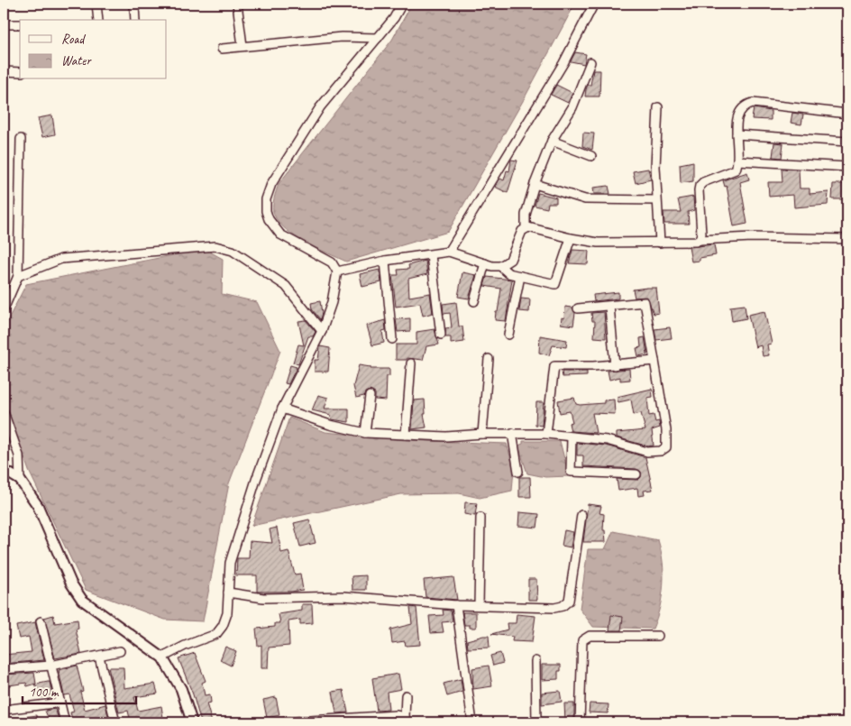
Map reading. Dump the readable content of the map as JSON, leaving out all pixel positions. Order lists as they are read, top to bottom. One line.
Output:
{"legend":["Road","Water"],"scale_bar":"100 m"}
